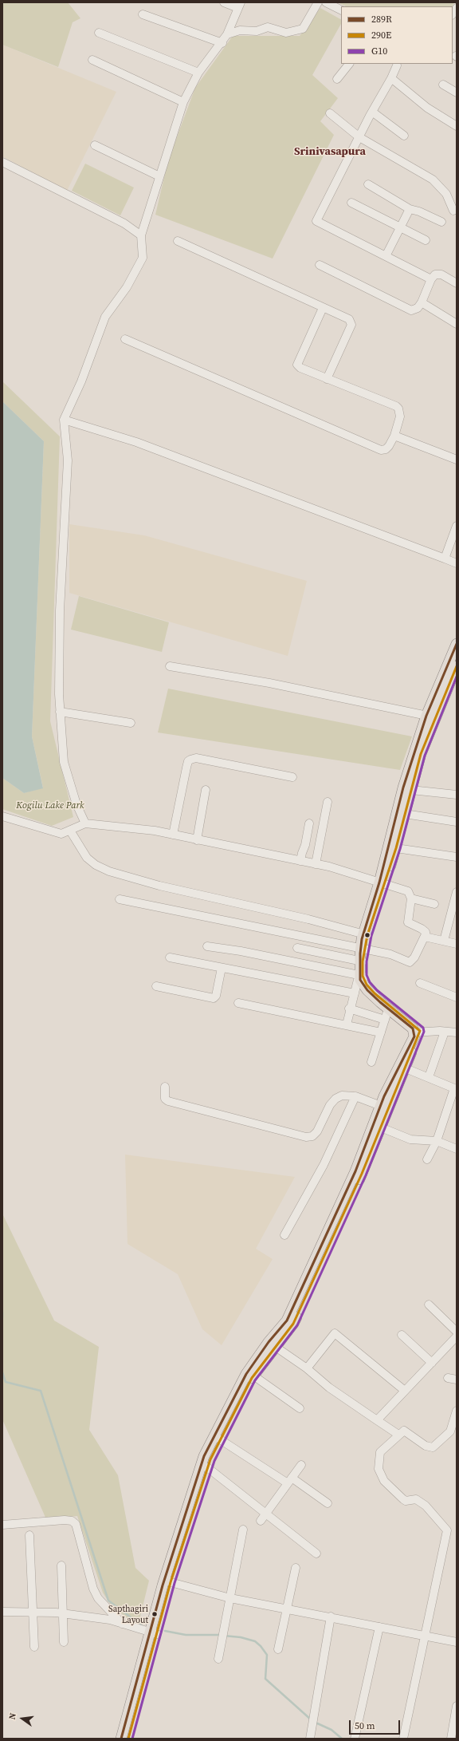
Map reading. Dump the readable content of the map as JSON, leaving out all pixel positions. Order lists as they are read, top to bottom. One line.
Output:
{"districts":["Srinivasapura"],"parks":["Kogilu Lake Park"],"places":["Sapthagiri Layout"],"lines":["transit line 289R","transit line 290E","transit line G10"],"legend":["289R","290E","G10"],"scale_bar":"50 m","north":"left"}
